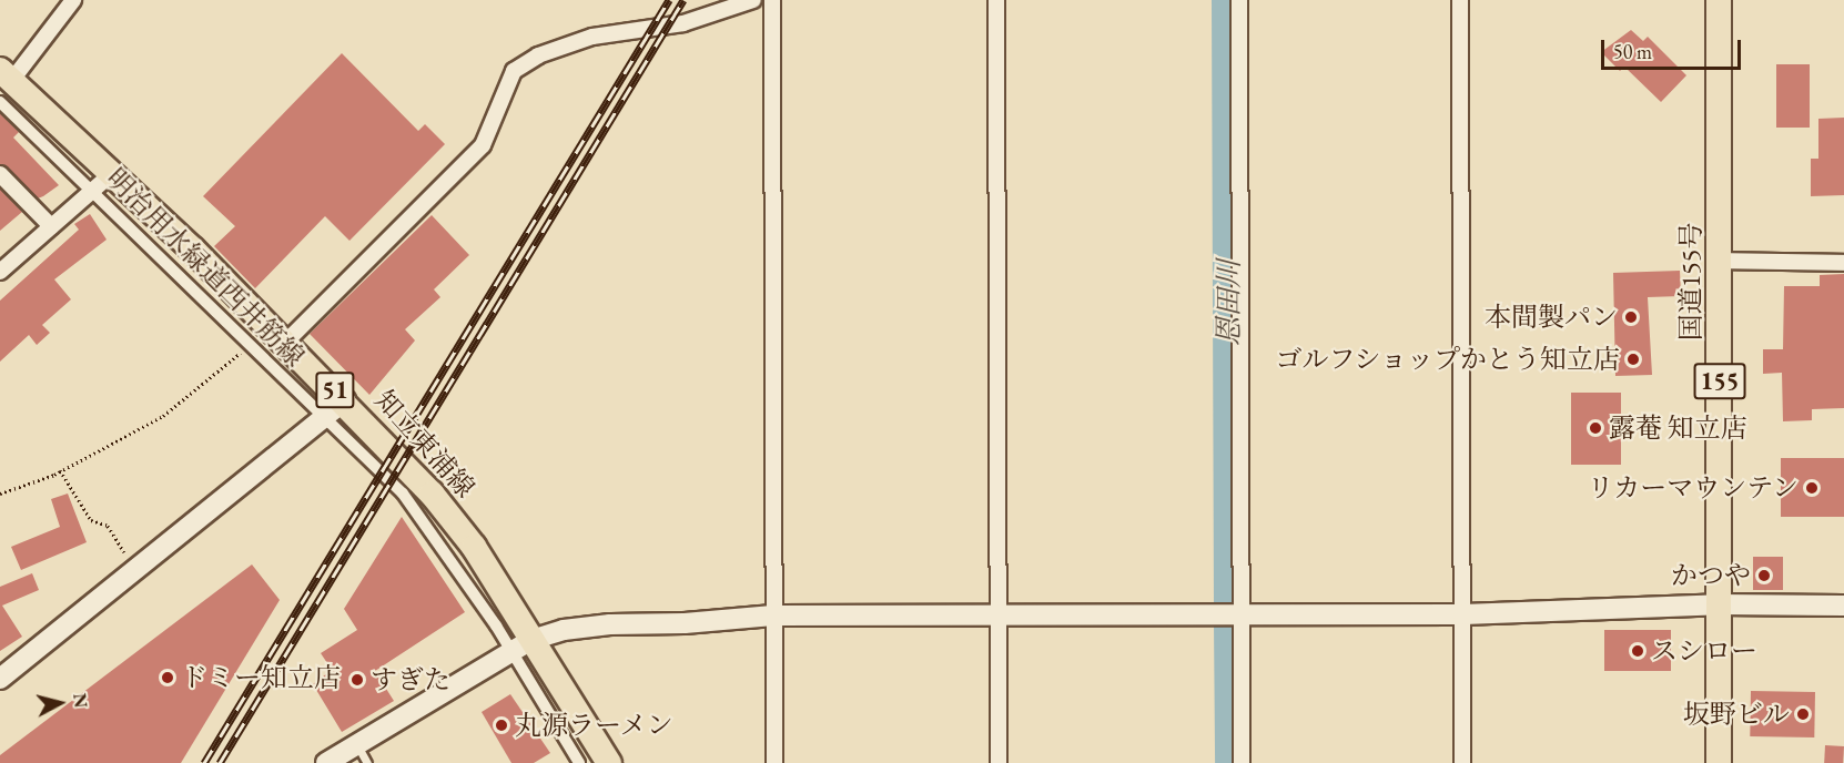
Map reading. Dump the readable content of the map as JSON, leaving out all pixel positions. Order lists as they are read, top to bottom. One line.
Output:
{"streets":{"main road":["国道155号","155","51","知立東浦線"],"street":["明治用水緑道西井筋線"]},"crossings":[["明治用水緑道西井筋線","知立東浦線"]],"water":["恩田川"],"places":["本間製パン","ゴルフショップかとう知立店","露菴 知立店","リカーマウンテン","かつや","スシロー","ドミー知立店","すぎた","坂野ビル","丸源ラーメン"],"scale_bar":"50 m","north":"right"}
